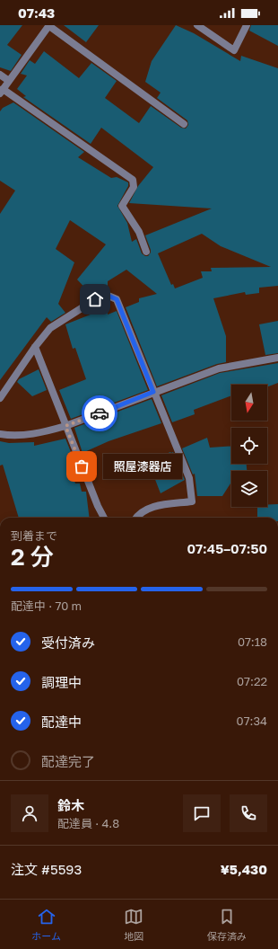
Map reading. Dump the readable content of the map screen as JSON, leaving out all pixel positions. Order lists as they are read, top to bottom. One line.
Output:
{"places":["照屋漆器店"],"north":"bottom","page":{"status":"07:43","bubble":"照屋漆器店","heading":["2 分","到着まで","07:45–07:50"],"panel":["鈴木","配達員 · 4.8","注文 #5593","¥5,430"],"bar":"配達中 · 70 m","list":[["受付済み","07:18"],["調理中","07:22"],["配達中","07:34"],"配達完了"],"tabs":["ホーム","地図","保存済み"]}}
